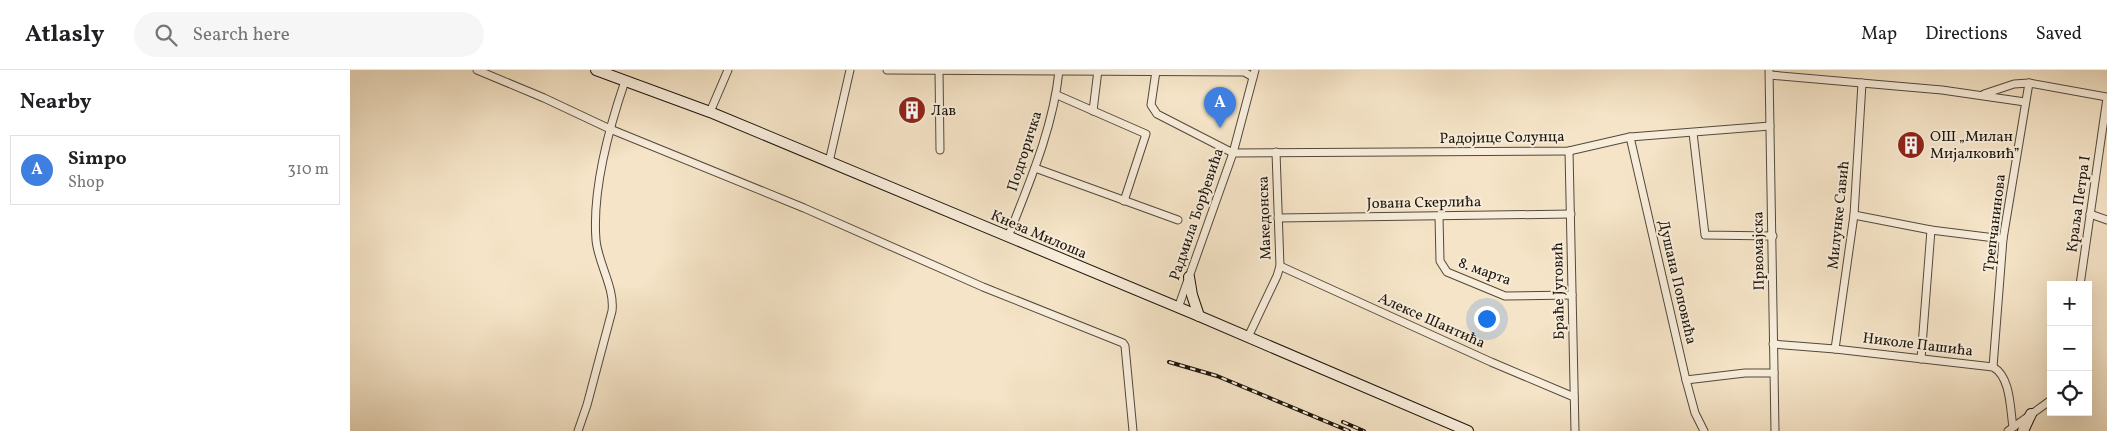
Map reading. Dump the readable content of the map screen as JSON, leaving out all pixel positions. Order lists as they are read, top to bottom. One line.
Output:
{"streets":{"main road":["Кнеза Милоша"],"street":["Радојице Солунца","Подгоричка","Јована Скерлића","Краља Петра I","Радмила Ђорђевића","Милунке Савић","Македонска","Трепчанинова","Првомајска","8. марта","Душана Поповића","Браће Југовић","Алексе Шантића","Николе Пашића"]},"crossings":[["Радојице Солунца","Радмила Ђорђевића"],["Радојице Солунца","Македонска"],["Радојице Солунца","Првомајска"],["Радојице Солунца","Душана Поповића"],["Радојице Солунца","Браће Југовић"],["Подгоричка","Кнеза Милоша"],["Јована Скерлића","Македонска"],["Јована Скерлића","8. марта"],["Јована Скерлића","Браће Југовић"],["Радмила Ђорђевића","Кнеза Милоша"],["Милунке Савић","Николе Пашића"],["Македонска","Кнеза Милоша"],["Македонска","Алексе Шантића"],["Трепчанинова","Николе Пашића"],["Првомајска","Николе Пашића"],["8. марта","Браће Југовић"],["Браће Југовић","Алексе Шантића"]],"places":{"building":["Лав","ОШ „Милан Мијалковић”"]},"page":{"header":"Atlasly","search":"Search here","nav":["Map","Directions","Saved"],"heading":"Nearby","pins":"A","list":[{"mark":"A","name":"Simpo","note":"Shop","value":"310 m"}],"map_buttons":["+","−"]}}
